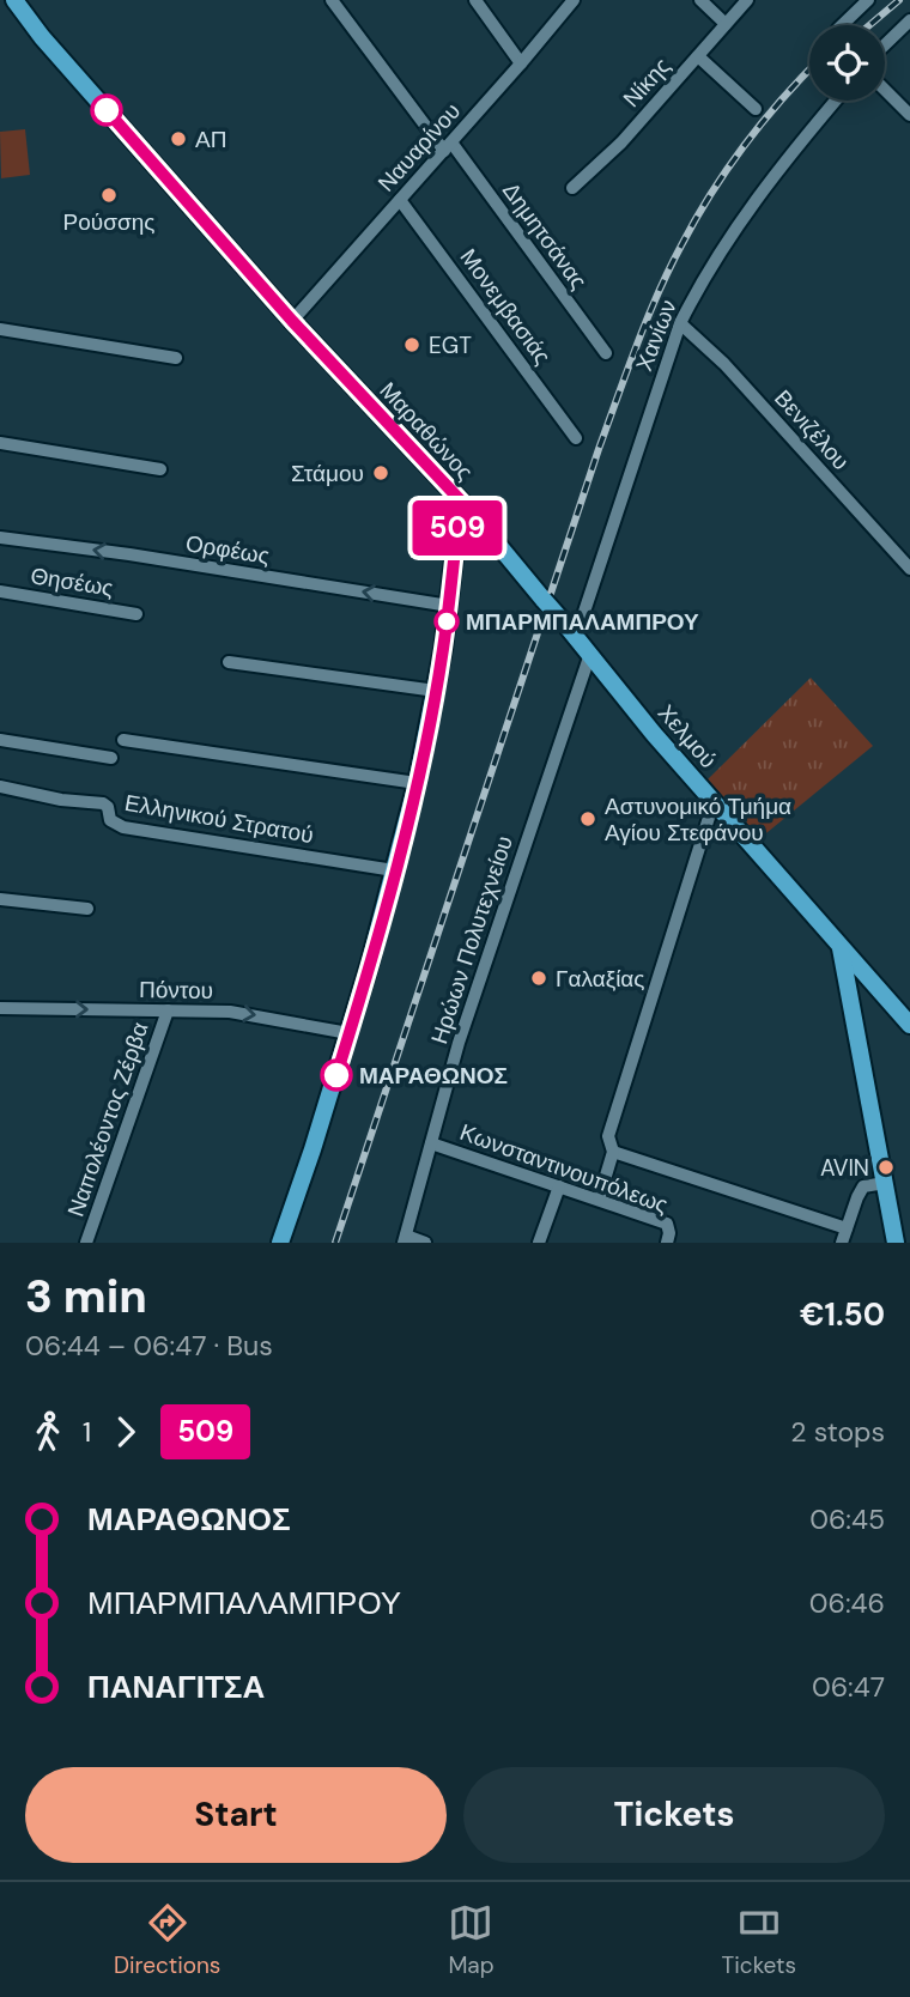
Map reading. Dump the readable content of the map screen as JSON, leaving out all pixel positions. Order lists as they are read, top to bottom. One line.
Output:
{"streets":{"main road":["Μαραθώνος","Χελμού"],"street":["Νίκης","Ναυαρίνου","Δημητσάνας","Μονεμβασιάς","Χανίων","Βενιζέλου","Ορφέως","Θησέως","Ελληνικού Στρατού","Ηρώων Πολυτεχνείου","Πόντου","Ναπολέοντος Ζέρβα","Κωνσταντινουπόλεως"]},"crossings":[["Ναυαρίνου","Δημητσάνας"],["Ναυαρίνου","Μονεμβασιάς"],["Ναυαρίνου","Μαραθώνος"],["Χανίων","Βενιζέλου"],["Χανίων","Χελμού"],["Μαραθώνος","Ορφέως"],["Μαραθώνος","Χελμού"],["Μαραθώνος","Ελληνικού Στρατού"],["Μαραθώνος","Πόντου"],["Χελμού","Ηρώων Πολυτεχνείου"],["Ηρώων Πολυτεχνείου","Κωνσταντινουπόλεως"],["Πόντου","Ναπολέοντος Ζέρβα"]],"one_way":["Πόντου"],"places":["ΑΠ","Ρούσσης","EGT","Στάμου","ΜΠΑΡΜΠΑΛΑΜΠΡΟΥ","Αστυνομικό Τμήμα Αγίου Στεφάνου","Γαλαξίας","ΜΑΡΑΘΩΝΟΣ","AVIN"],"lines":["bus line 509"],"page":{"on_map":"509","heading":["3 min","06:44 – 06:47 · Bus","€1.50"],"legs":["1","509","2 stops"],"list":[{"name":"ΜΑΡΑΘΩΝΟΣ","value":"06:45"},{"name":"ΜΠΑΡΜΠΑΛΑΜΠΡΟΥ","value":"06:46"},{"name":"ΠΑΝΑΓΙΤΣΑ","value":"06:47"}],"buttons":["Start","Tickets"],"tabs":["Directions","Map","Tickets"]}}
